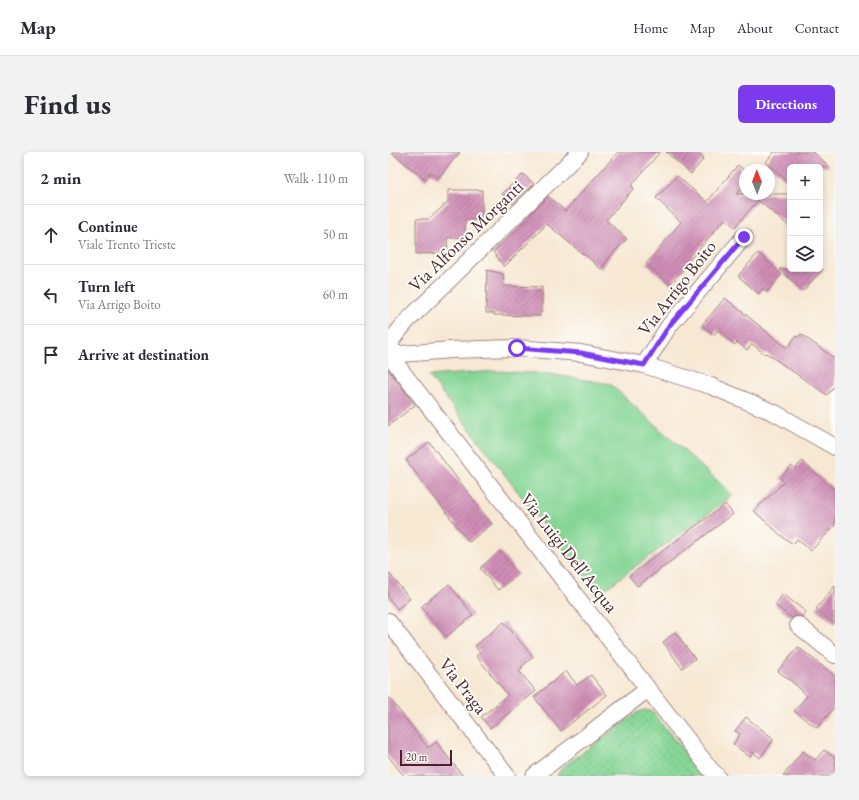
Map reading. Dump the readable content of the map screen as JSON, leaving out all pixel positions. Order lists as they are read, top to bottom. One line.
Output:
{"streets":{"street":["Via Alfonso Morganti","Via Arrigo Boito","Via Luigi Dell'Acqua","Via Praga"]},"crossings":[["Via Alfonso Morganti","Via Luigi Dell'Acqua"]],"scale_bar":"20 m","north":"top","page":{"header":"Map","nav":["Home","Map","About","Contact"],"buttons":"Directions","title":"Find us","heading":["2 min","Walk · 110 m"],"map_buttons":["+","−"],"list":[["Continue","Viale Trento Trieste","50 m"],["Turn left","Via Arrigo Boito","60 m"],"Arrive at destination"],"scale":"20 m"}}
